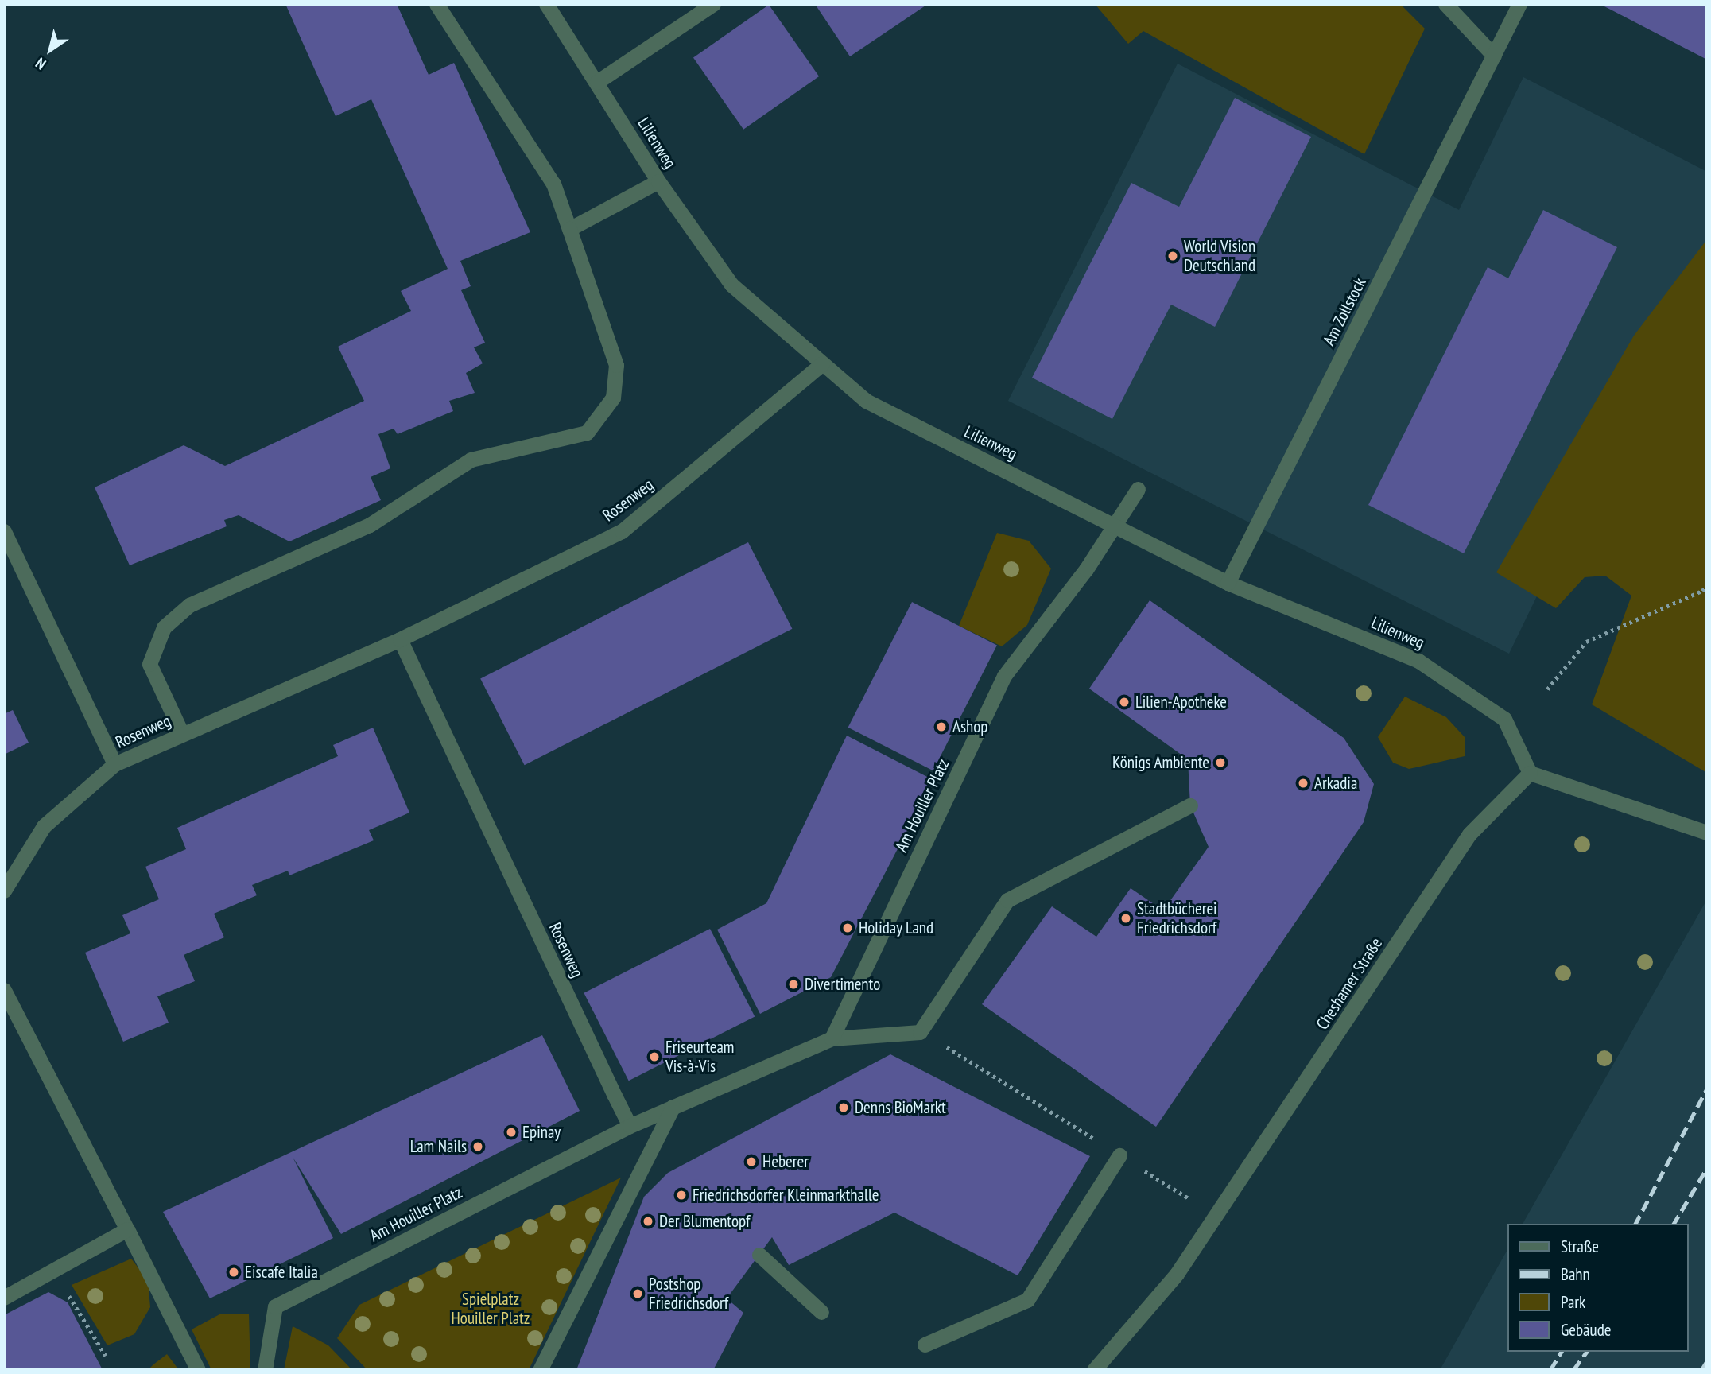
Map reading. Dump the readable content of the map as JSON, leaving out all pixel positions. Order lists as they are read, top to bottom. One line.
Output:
{"streets":{"street":["Lilienweg","Am Zollstock","Rosenweg","Am Houiller Platz","Cheshamer Straße"]},"crossings":[["Lilienweg","Am Zollstock"],["Lilienweg","Rosenweg"],["Lilienweg","Am Houiller Platz"],["Lilienweg","Cheshamer Straße"],["Rosenweg","Am Houiller Platz"]],"parks":["Spielplatz Houiller Platz"],"places":["World Vision Deutschland","Lilien-Apotheke","Ashop","Königs Ambiente","Arkadia","Stadtbücherei Friedrichsdorf","Holiday Land","Divertimento","Friseurteam Vis-à-Vis","Denns BioMarkt","Epinay","Lam Nails","Heberer","Friedrichsdorfer Kleinmarkthalle","Der Blumentopf","Eiscafe Italia","Postshop Friedrichsdorf"],"legend":["Straße","Bahn","Park","Gebäude"],"north":"bottom left"}
